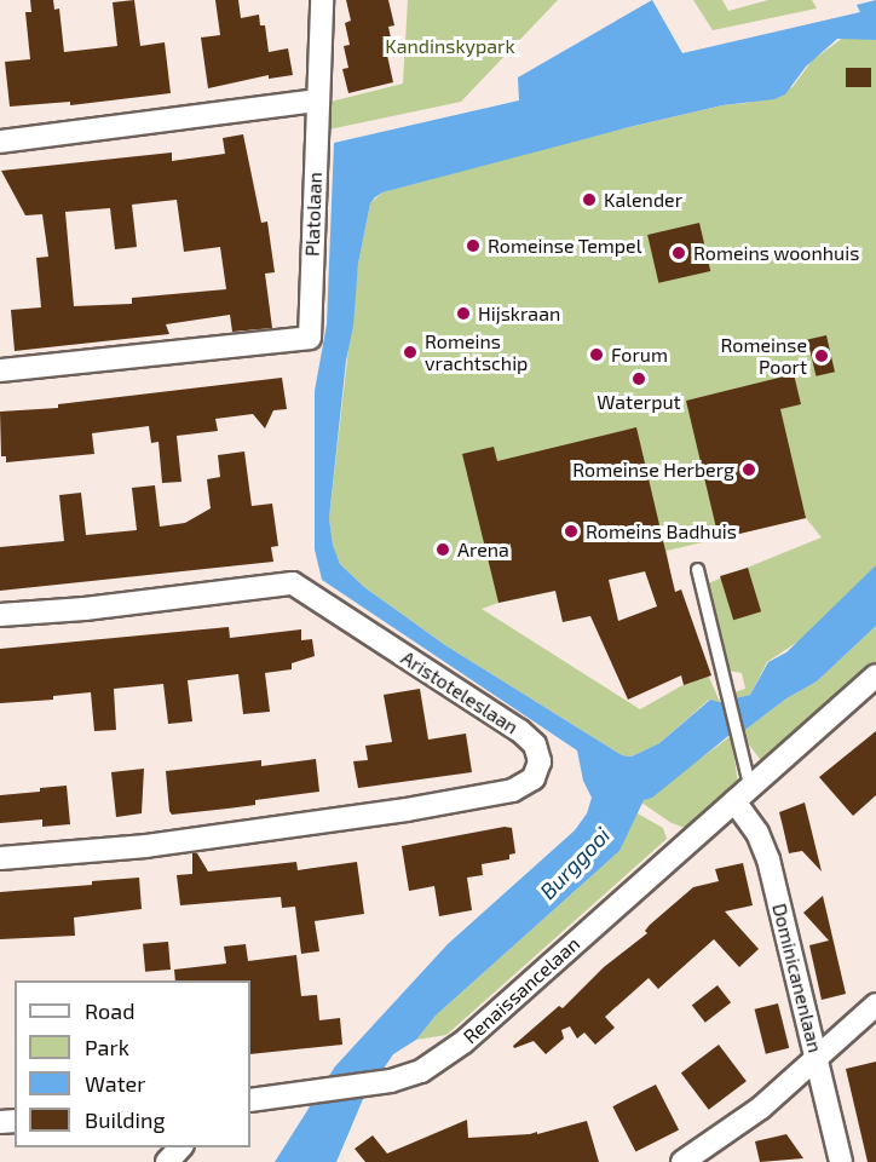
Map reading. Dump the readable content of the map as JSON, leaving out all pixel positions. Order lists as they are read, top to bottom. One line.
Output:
{"streets":{"street":["Platolaan","Aristoteleslaan","Dominicanenlaan","Renaissancelaan"]},"crossings":[["Dominicanenlaan","Renaissancelaan"]],"water":["Burggooi"],"parks":["Kandinskypark"],"places":["Kalender","Romeinse Tempel","Romeins woonhuis","Hijskraan","Romeins vrachtschip","Forum","Romeinse Poort","Waterput","Romeinse Herberg","Romeins Badhuis","Arena"],"legend":["Road","Park","Water","Building"]}
